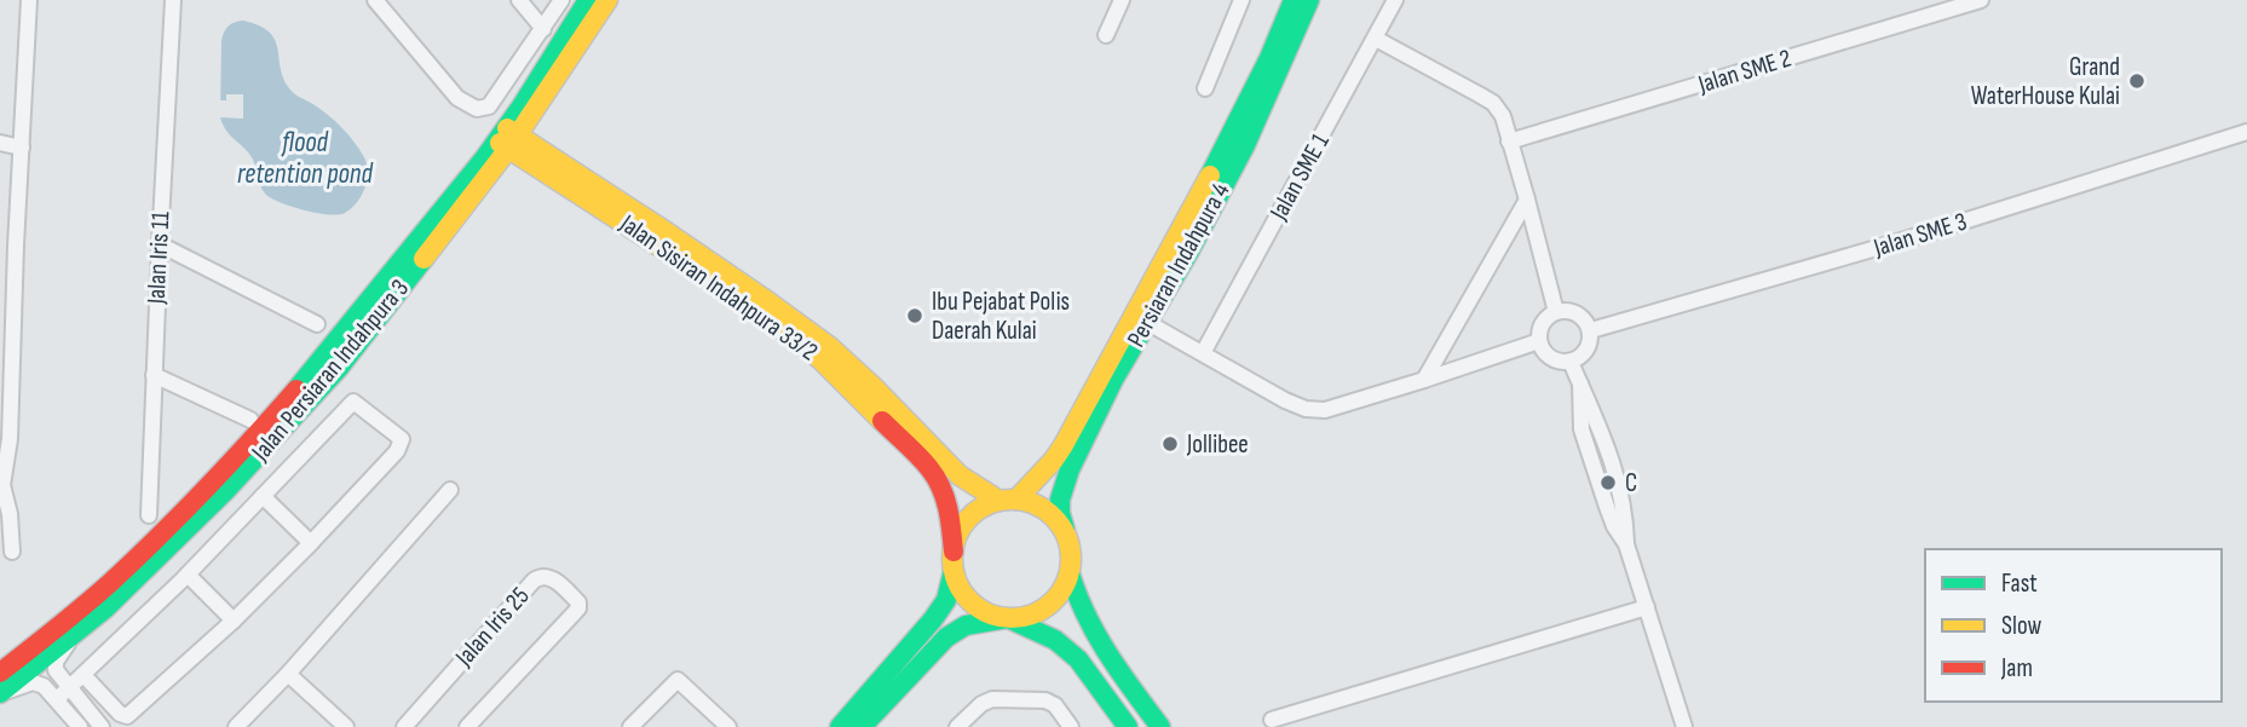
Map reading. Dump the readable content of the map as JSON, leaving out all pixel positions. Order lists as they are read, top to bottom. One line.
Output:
{"streets":{"main road":["Persiaran Indahpura 4","Jalan Sisiran Indahpura 33/2","Jalan Persiaran Indahpura 3"],"street":["Jalan SME 2","Jalan SME 1","Jalan SME 3","Jalan Iris 11","Jalan Iris 25"]},"crossings":[["Persiaran Indahpura 4","Jalan Sisiran Indahpura 33/2"],["Jalan Sisiran Indahpura 33/2","Jalan Persiaran Indahpura 3"]],"water":["flood retention pond"],"places":["Grand WaterHouse Kulai","Ibu Pejabat Polis Daerah Kulai","Jollibee","C"],"legend":["Fast","Slow","Jam"]}
